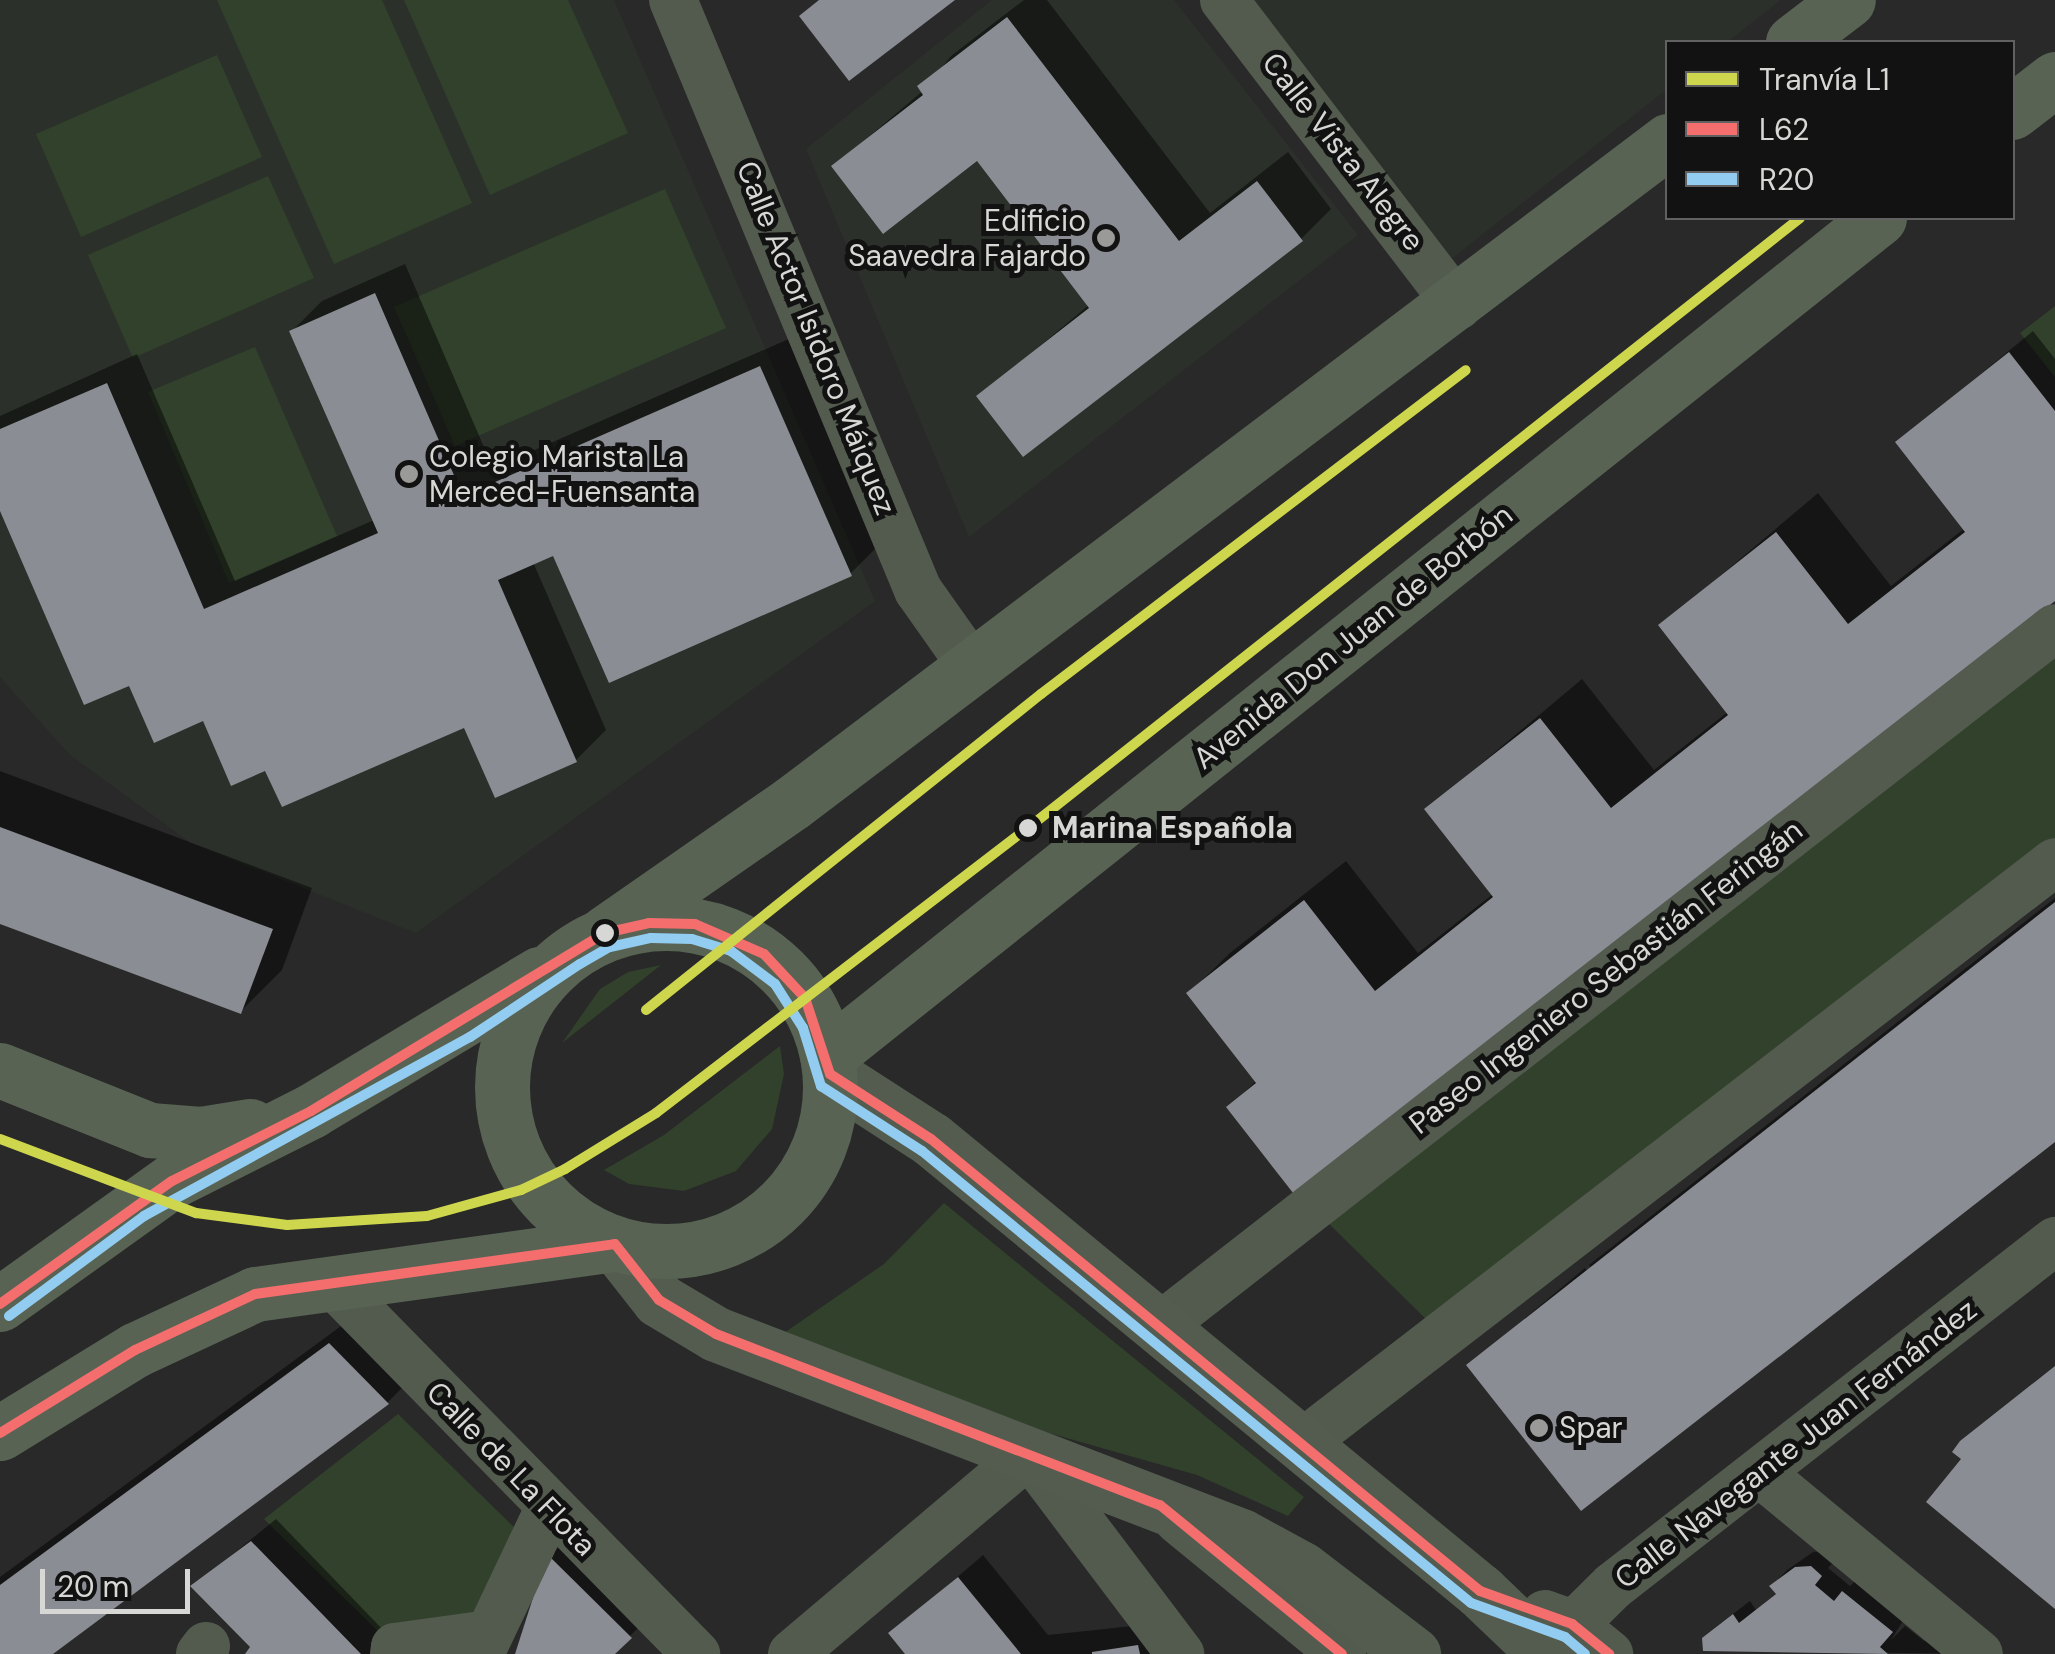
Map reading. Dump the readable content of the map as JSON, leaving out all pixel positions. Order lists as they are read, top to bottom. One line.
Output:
{"streets":{"main road":["Avenida Don Juan de Borbón"],"street":["Calle Vista Alegre","Calle Actor Isidoro Máiquez","Paseo Ingeniero Sebastián Feringán","Calle Navegante Juan Fernández","Calle de La Flota"]},"places":["Edificio Saavedra Fajardo","Colegio Marista La Merced-Fuensanta","Marina Española","Spar"],"lines":["tram line L1","transit line L62","transit line R20"],"legend":["Tranvía L1","L62","R20"],"scale_bar":"20 m"}
